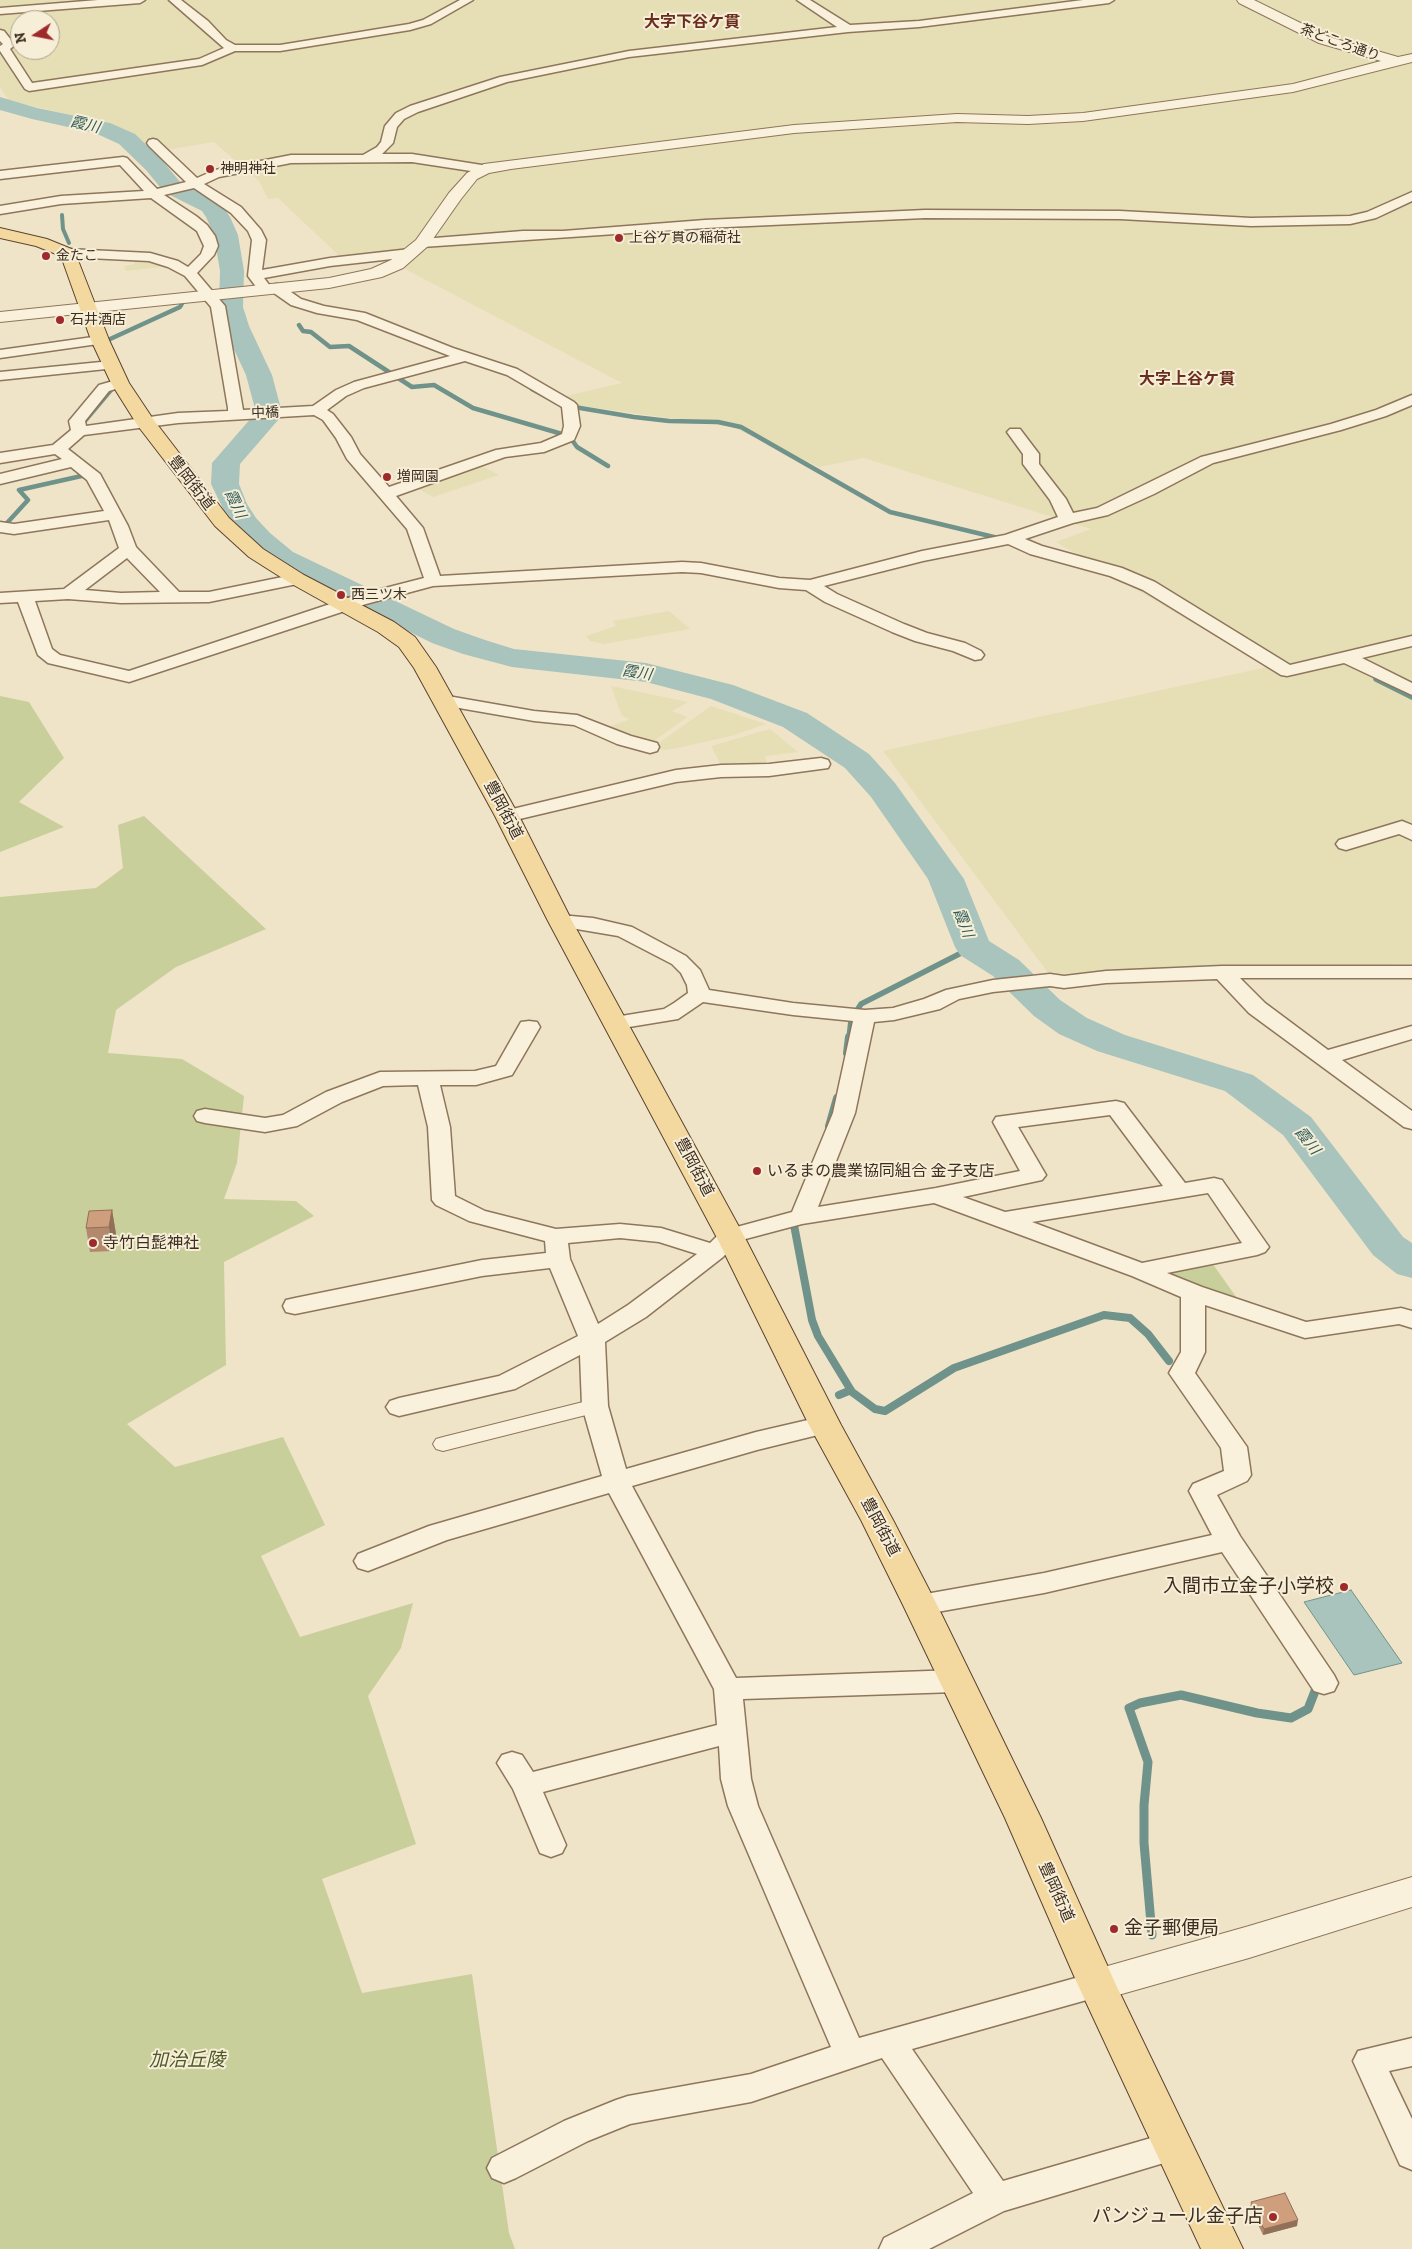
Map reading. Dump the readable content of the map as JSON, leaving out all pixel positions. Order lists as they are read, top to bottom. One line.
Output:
{"streets":{"main road":["豊岡街道"],"street":["茶どころ通り","中橋"]},"crossings":[["中橋","豊岡街道"]],"districts":["大字下谷ケ貫","大字上谷ケ貫"],"water":["霞川"],"parks":["加治丘陵"],"places":["神明神社","上谷ケ貫の稲荷社","金たこ","石井酒店","増岡園","西三ツ木","いるまの農業協同組合 金子支店","寺竹白髭神社","入間市立金子小学校","金子郵便局","パンジュール金子店"],"north":"left"}
